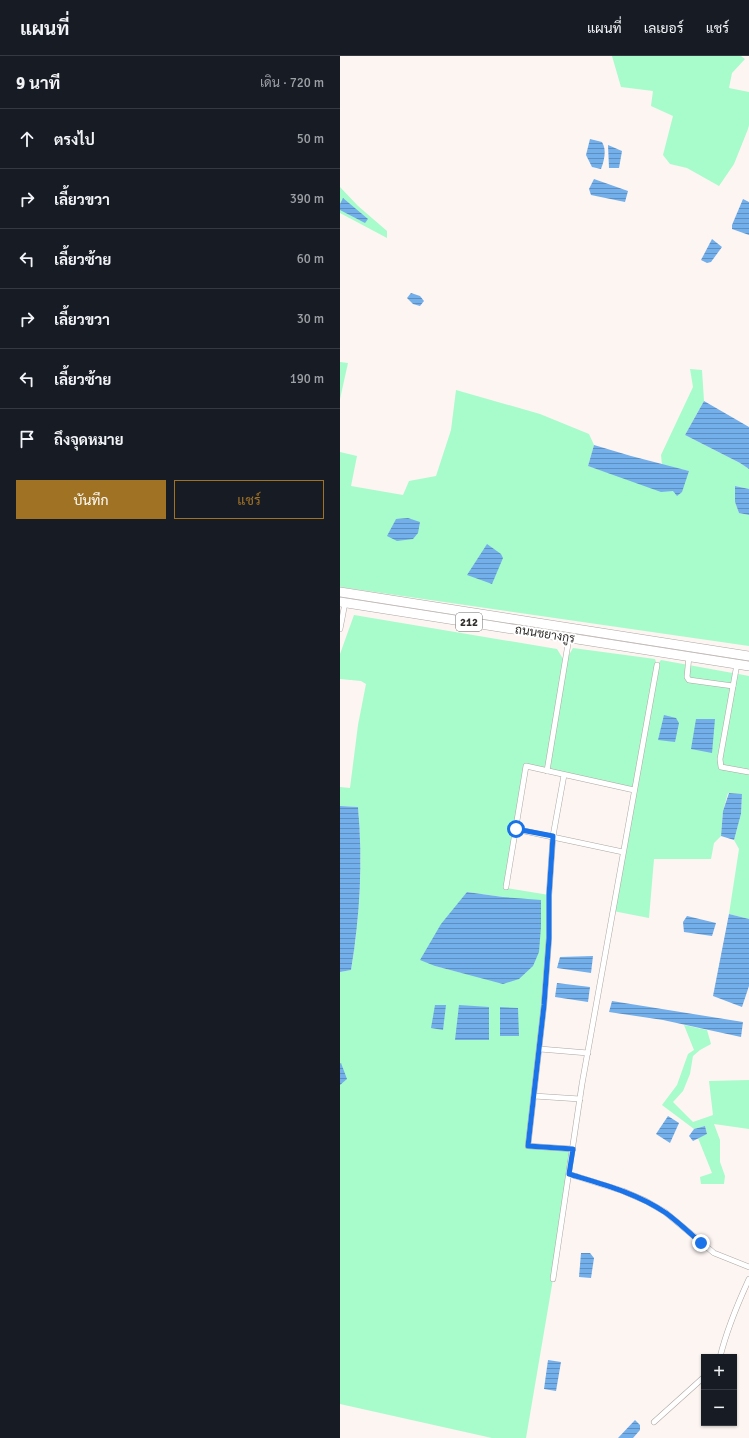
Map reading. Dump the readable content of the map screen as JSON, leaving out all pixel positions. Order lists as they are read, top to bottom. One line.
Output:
{"streets":{"highway":["212","ถนนชยางกูร"]},"page":{"header":"แผนที่","nav":["แผนที่","เลเยอร์","แชร์"],"heading":["9 นาที","เดิน · 720 m"],"list":[["ตรงไป","50 m"],["เลี้ยวขวา","390 m"],["เลี้ยวซ้าย","60 m"],["เลี้ยวขวา","30 m"],["เลี้ยวซ้าย","190 m"],"ถึงจุดหมาย"],"buttons":["บันทึก","แชร์"],"map_buttons":["+","−"]}}
